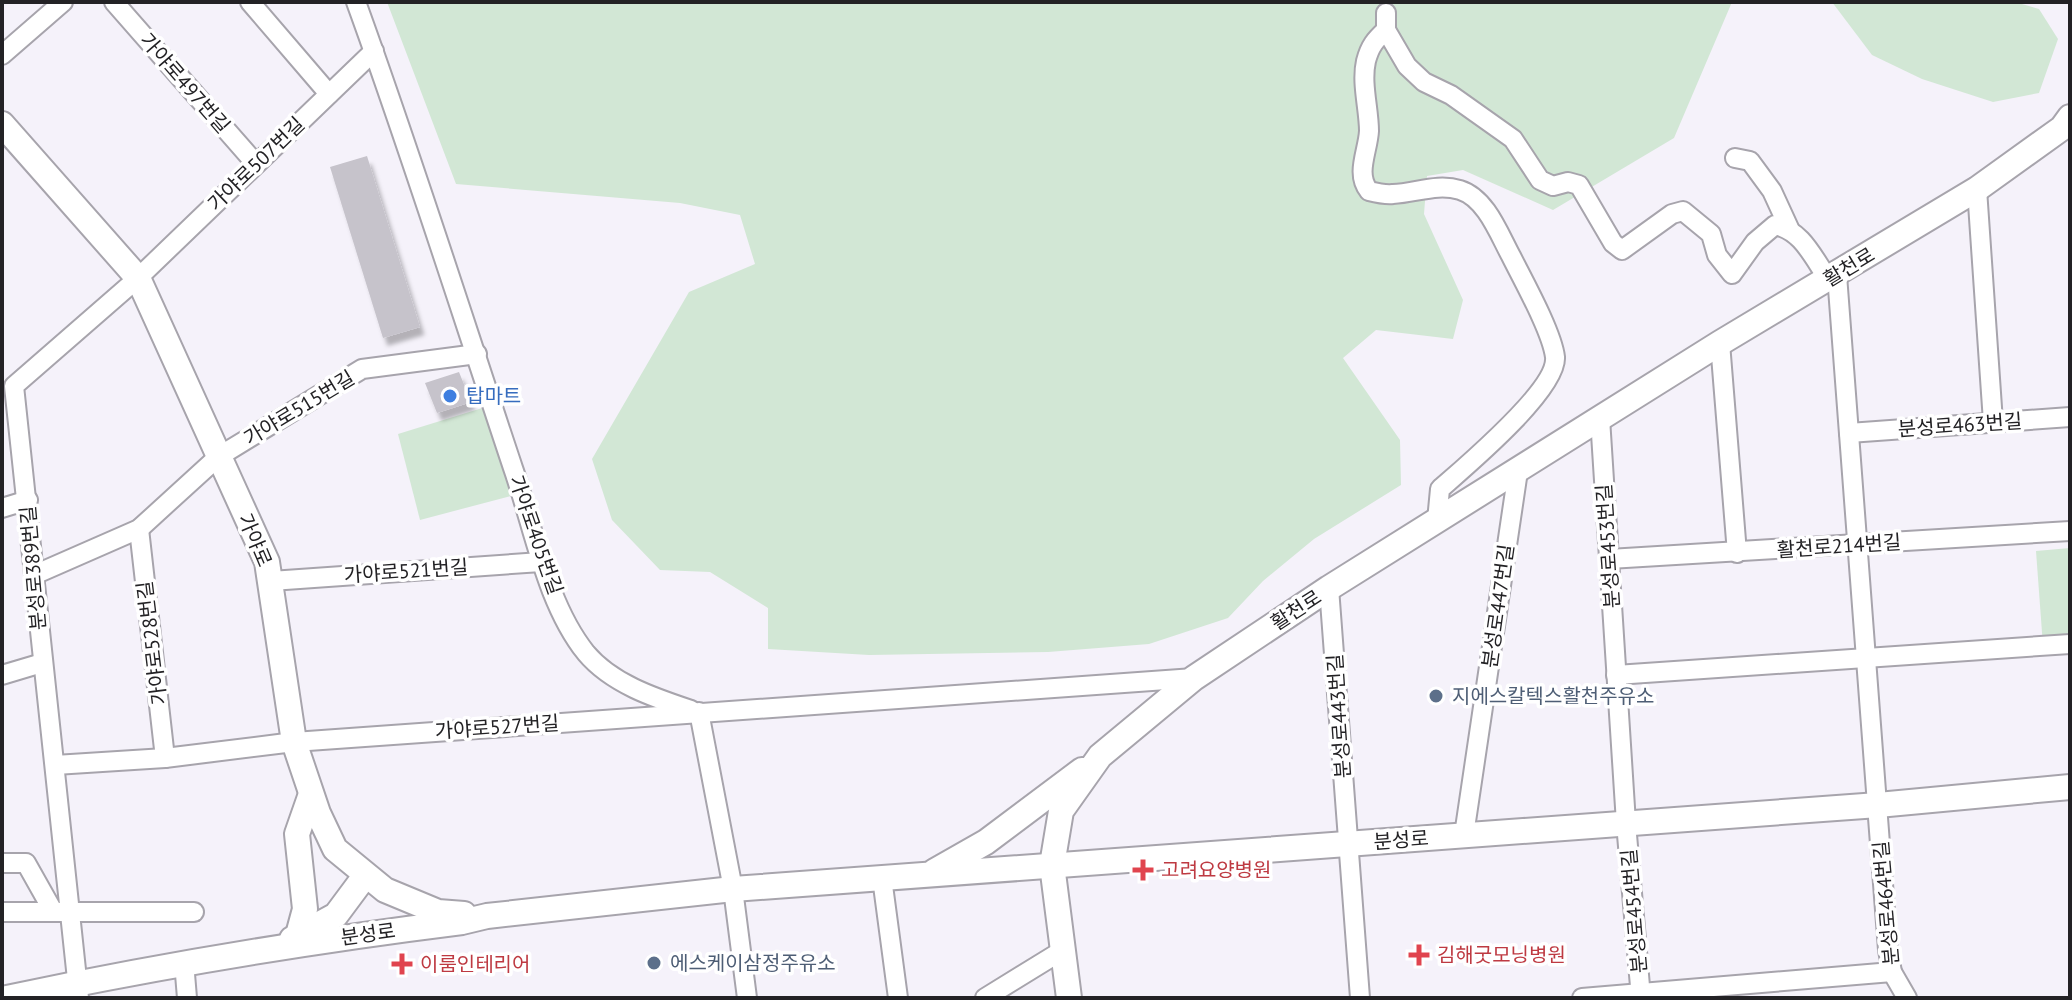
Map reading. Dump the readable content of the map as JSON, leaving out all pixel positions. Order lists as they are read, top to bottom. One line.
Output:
{"streets":{"main road":["활천로","가야로","분성로"],"street":["가야로497번길","가야로507번길","가야로515번길","분성로463번길","가야로405번길","분성로453번길","활천로214번길","분성로389번길","가야로521번길","분성로447번길","가야로528번길","분성로443번길","가야로527번길","분성로464번길","분성로454번길"]},"crossings":[["가야로497번길","가야로507번길"],["가야로507번길","가야로405번길"],["가야로507번길","가야로"],["가야로507번길","분성로389번길"],["활천로","가야로405번길"],["활천로","분성로453번길"],["활천로","분성로447번길"],["활천로","분성로443번길"],["활천로","분성로"],["가야로515번길","가야로405번길"],["가야로515번길","가야로"],["가야로515번길","분성로389번길"],["가야로515번길","가야로528번길"],["가야로405번길","가야로521번길"],["가야로405번길","가야로527번길"],["가야로","분성로389번길"],["가야로","가야로521번길"],["가야로","가야로527번길"],["가야로","분성로"],["분성로453번길","활천로214번길"],["분성로453번길","분성로"],["분성로453번길","분성로454번길"],["분성로389번길","분성로"],["분성로447번길","분성로"],["분성로443번길","분성로"],["분성로","분성로464번길"],["분성로","분성로454번길"]],"places":{"other":["탑마트","지에스칼텍스활천주유소","에스케이삼정주유소"],"health":["고려요양병원","김해굿모닝병원","이룸인테리어"]}}
